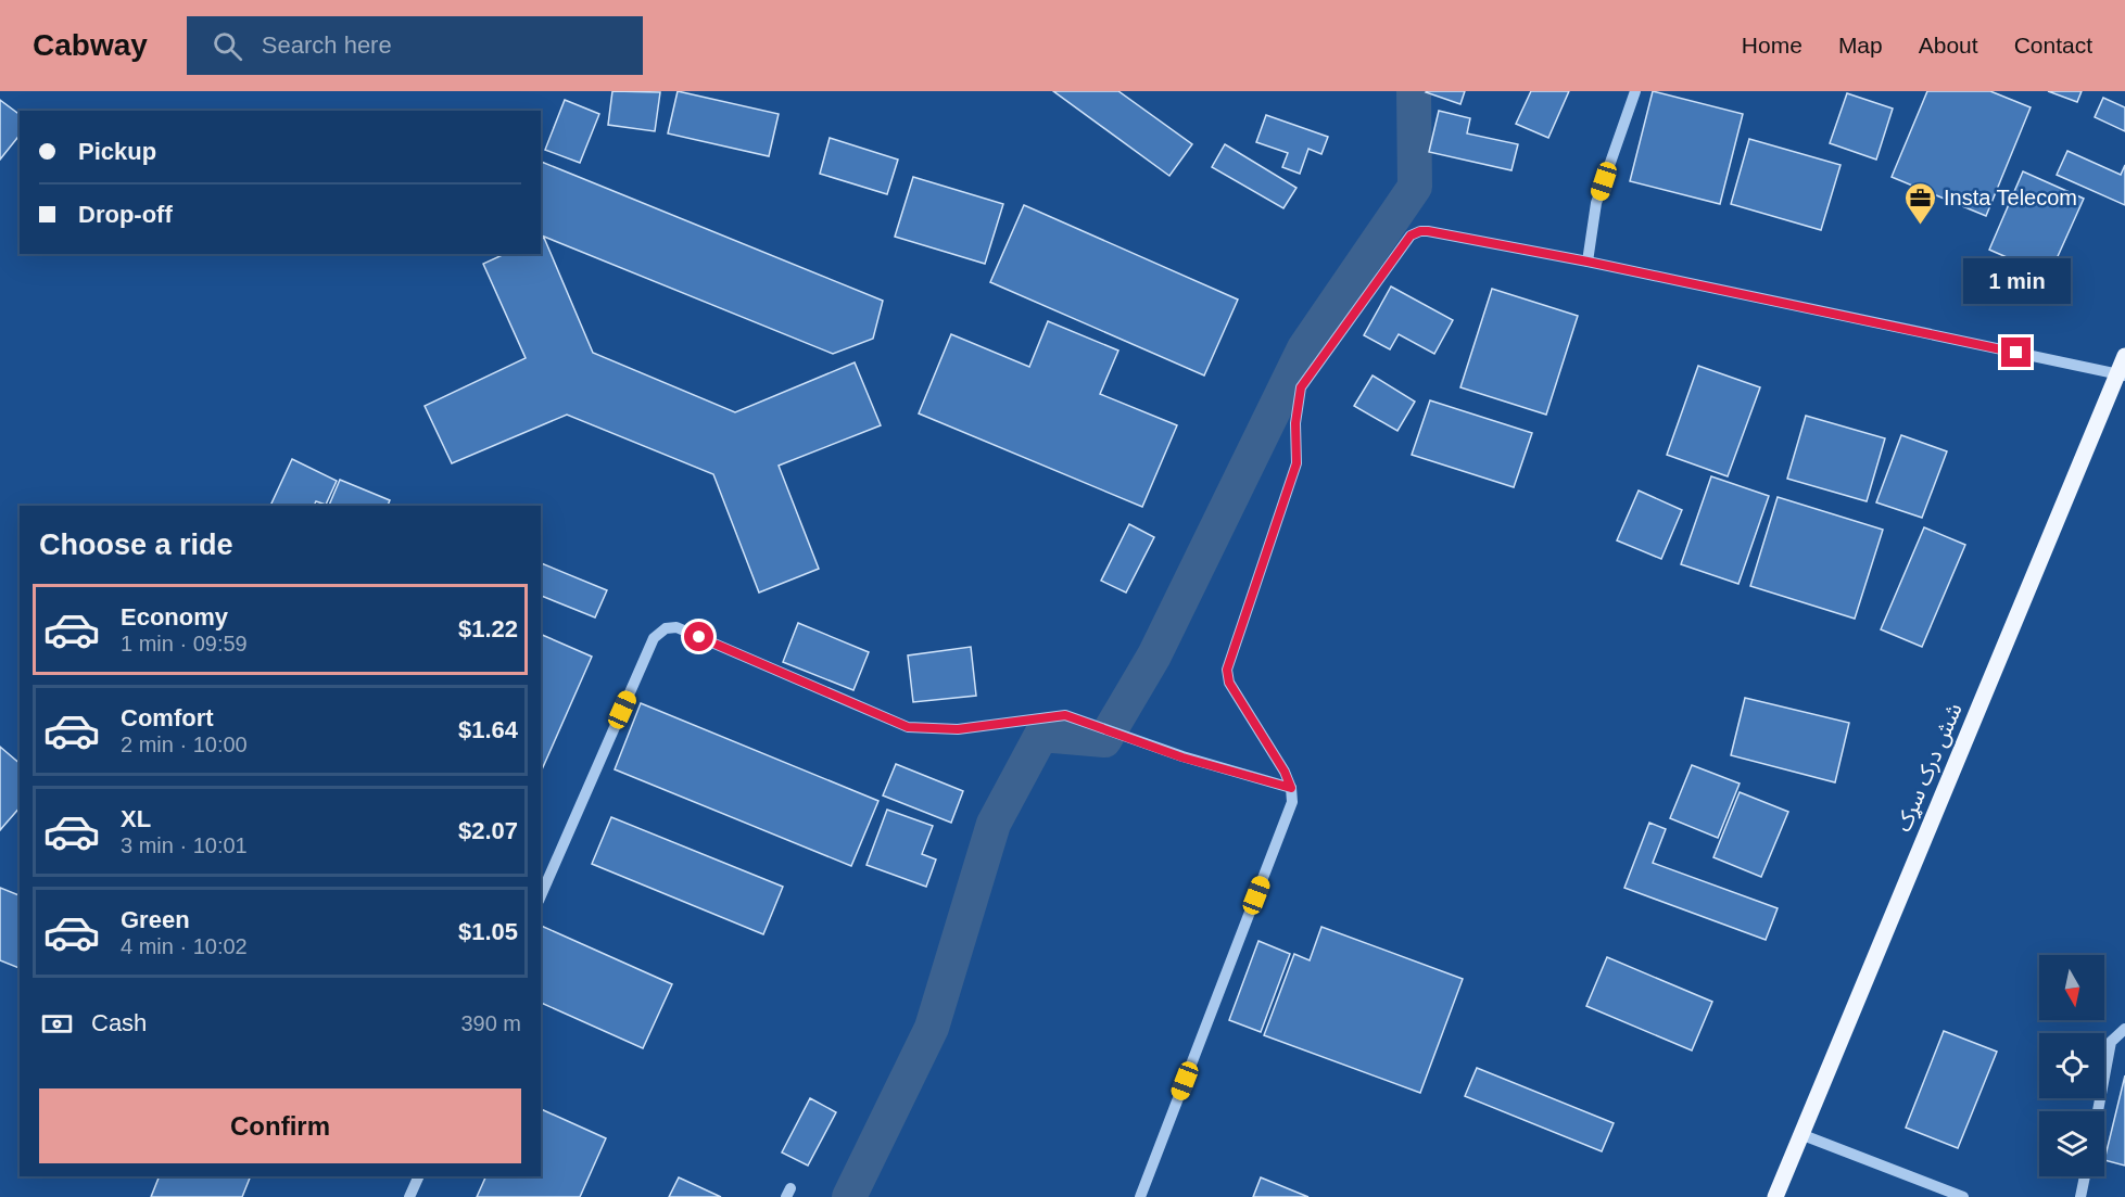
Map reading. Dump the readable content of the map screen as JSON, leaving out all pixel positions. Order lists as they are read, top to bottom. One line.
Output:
{"streets":{"main road":["شش درک سړک"]},"places":{"office":["Insta Telecom"]},"north":"bottom","page":{"header":"Cabway","search":"Search here","nav":["Home","Map","About","Contact"],"banner":["Pickup","Drop-off"],"bubble":"1 min","heading":"Choose a ride","list":[{"name":"Economy","note":"1 min · 09:59","value":"$1.22"},{"name":"Comfort","note":"2 min · 10:00","value":"$1.64"},{"name":"XL","note":"3 min · 10:01","value":"$2.07"},{"name":"Green","note":"4 min · 10:02","value":"$1.05"}],"pay":["Cash","390 m"],"buttons":"Confirm"}}
